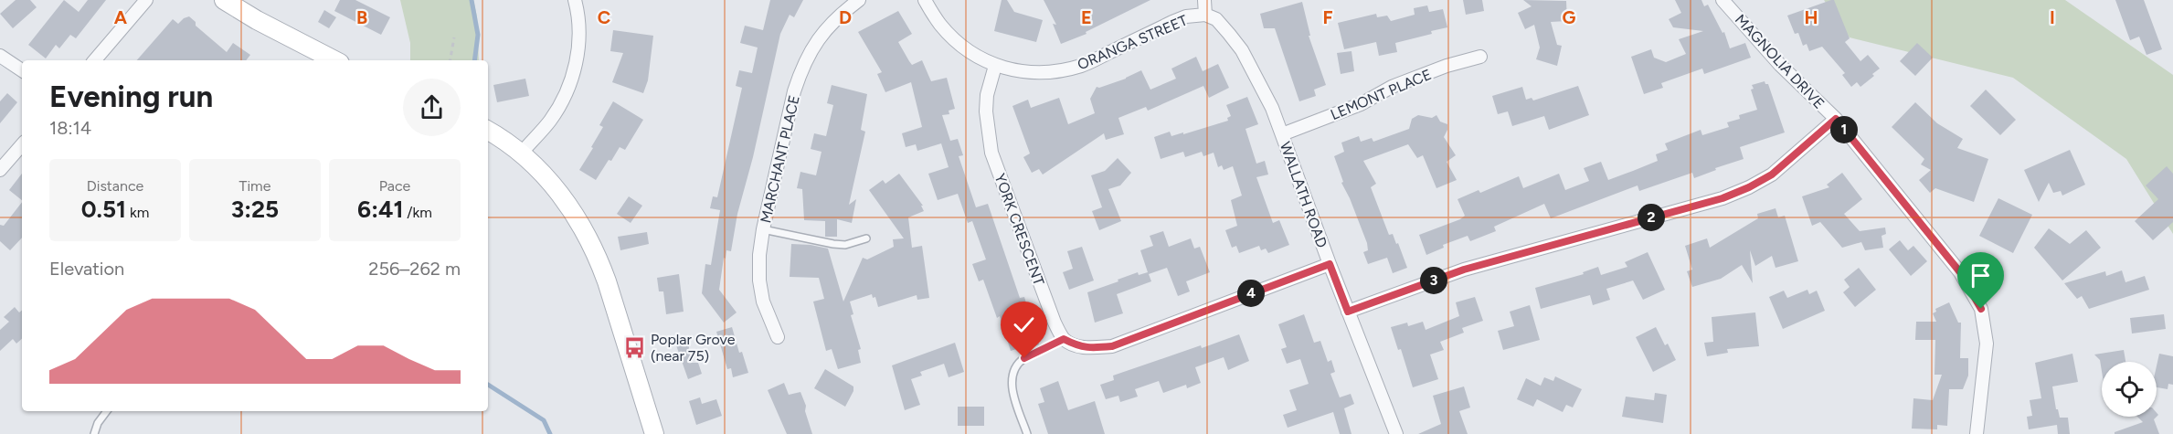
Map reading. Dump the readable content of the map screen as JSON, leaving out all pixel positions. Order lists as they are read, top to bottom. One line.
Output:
{"streets":{"street":["ORANGA STREET","MAGNOLIA DRIVE","LEMONT PLACE","MARCHANT PLACE","WALLATH ROAD","YORK CRESCENT"]},"crossings":[["ORANGA STREET","WALLATH ROAD"],["ORANGA STREET","YORK CRESCENT"],["LEMONT PLACE","WALLATH ROAD"]],"places":{"bus stop":["Poplar Grove (near 75)"]},"page":{"heading":["Evening run","18:14"],"pins":["1","2","3","4"],"stats":[["Distance","0.51 km"],["Time","3:25"],["Pace","6:41 /km"]],"chart":["Elevation","256–262 m"]},"grid":{"columns":["A","B","C","D","E","F","G","H","I"]}}
